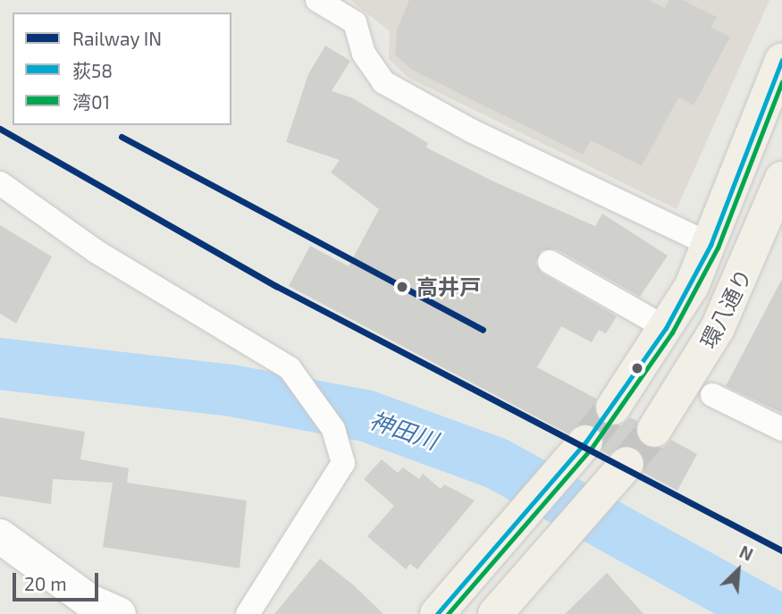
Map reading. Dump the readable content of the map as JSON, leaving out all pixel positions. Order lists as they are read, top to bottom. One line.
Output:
{"streets":{"main road":["環八通り"]},"water":["神田川"],"places":["高井戸"],"lines":["transit line 荻58","transit line 湾01","rail line IN"],"legend":["Railway IN","荻58","湾01"],"scale_bar":"20 m","north":"top right"}
